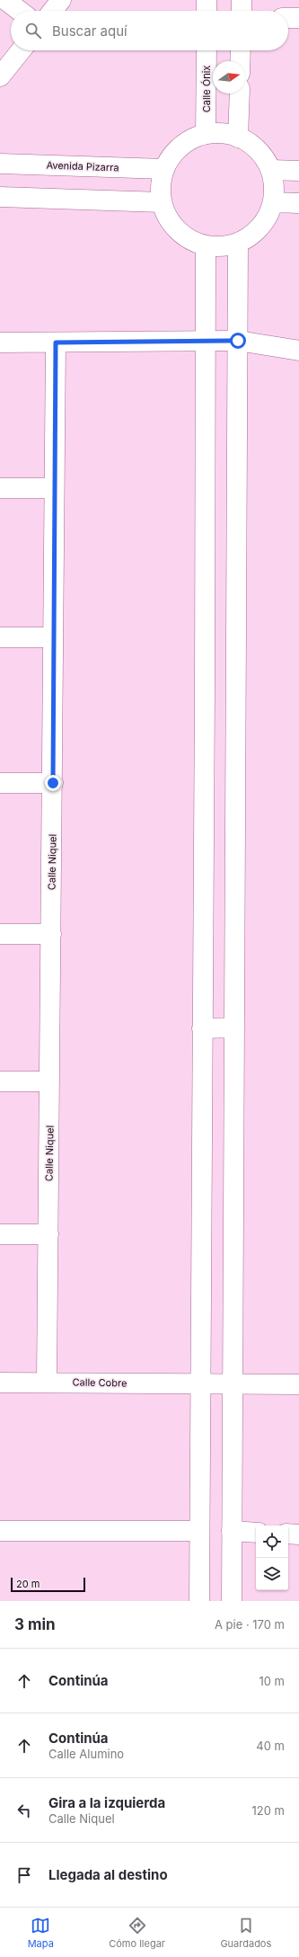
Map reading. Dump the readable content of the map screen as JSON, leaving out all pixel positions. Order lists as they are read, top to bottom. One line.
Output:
{"streets":{"street":["Calle Ónix","Avenida Pizarra","Calle Niquel","Calle Cobre"]},"crossings":[["Calle Ónix","Avenida Pizarra"],["Calle Niquel","Calle Cobre"]],"scale_bar":"20 m","north":"right","page":{"search":"Buscar aquí","scale":"20 m","heading":["3 min","A pie · 170 m"],"list":[["Continúa","10 m"],["Continúa","Calle Alumino","40 m"],["Gira a la izquierda","Calle Niquel","120 m"],"Llegada al destino"],"nav":["Mapa","Cómo llegar","Guardados"]}}
